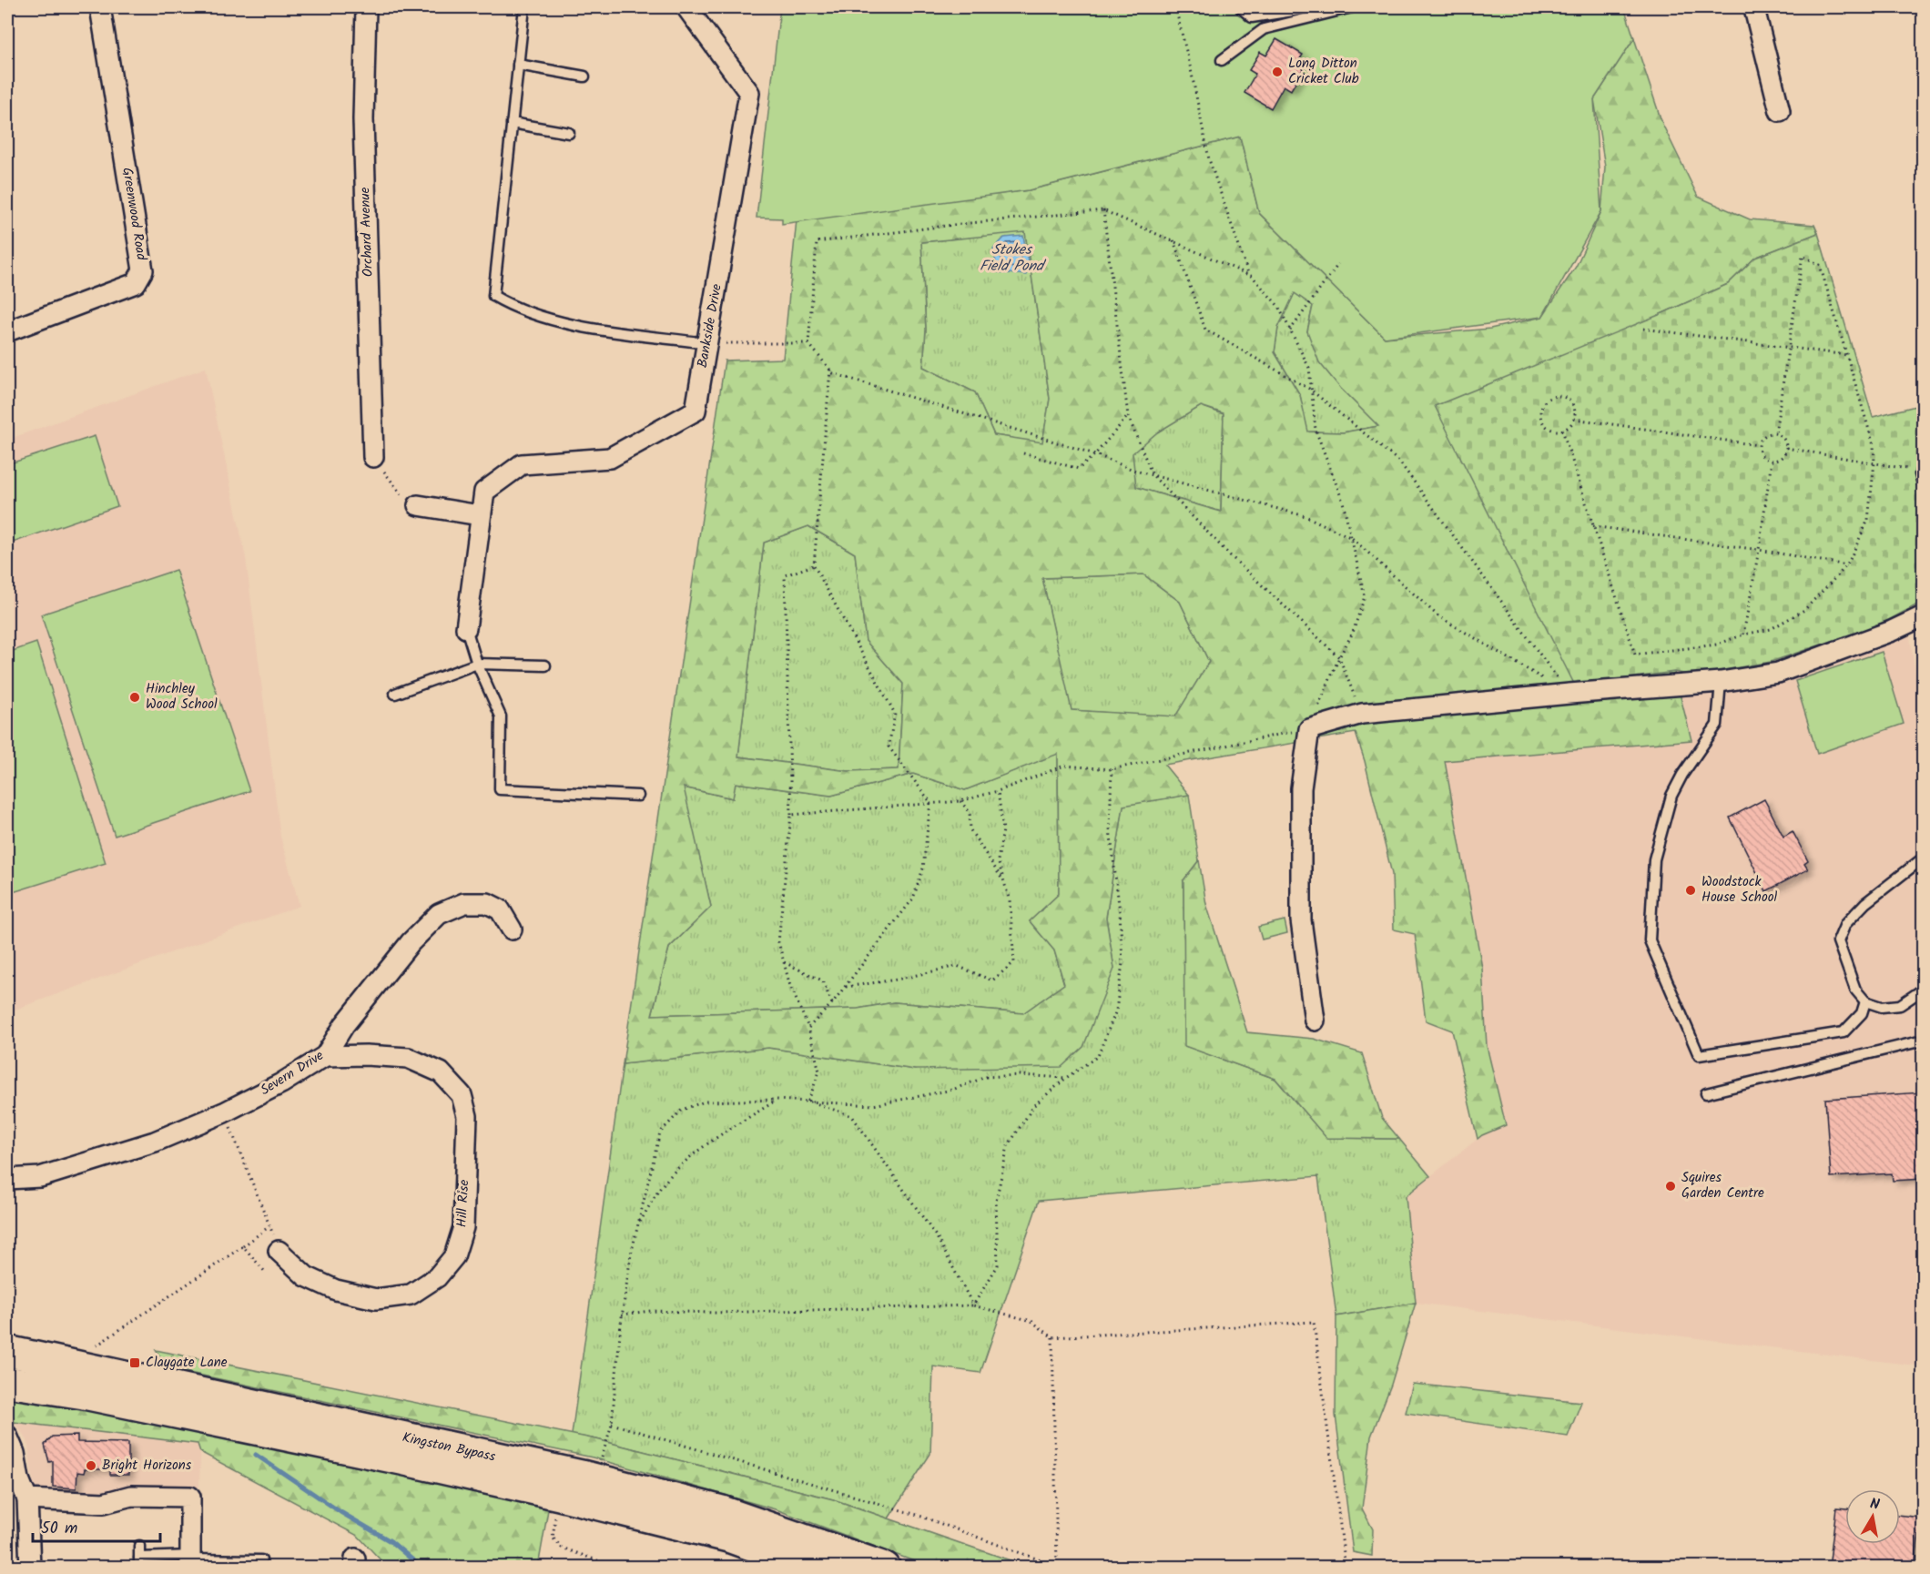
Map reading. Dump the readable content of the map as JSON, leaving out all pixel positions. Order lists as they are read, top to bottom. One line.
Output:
{"streets":{"highway":["Kingston Bypass"],"street":["Greenwood Road","Orchard Avenue","Bankside Drive","Severn Drive","Hill Rise"]},"crossings":[["Severn Drive","Hill Rise"]],"water":["Stokes Field Pond"],"places":{"other":["Long Ditton Cricket Club","Hinchley Wood School","Woodstock House School","Squires Garden Centre","Bright Horizons"],"transit":["Claygate Lane"]},"scale_bar":"50 m","north":"top"}
